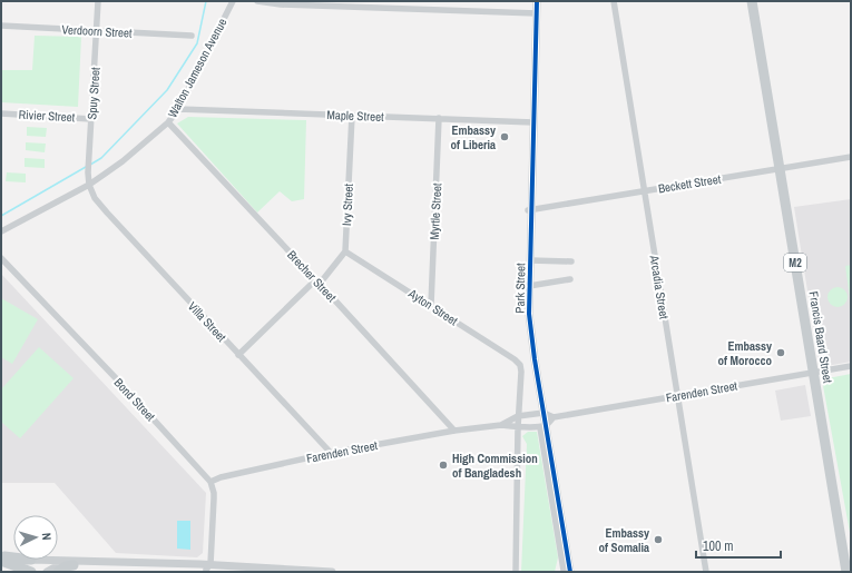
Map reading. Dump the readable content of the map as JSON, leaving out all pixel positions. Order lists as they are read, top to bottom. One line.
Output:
{"streets":{"main road":["M2","Francis Baard Street"],"street":["Verdoorn Street","Walton Jameson Avenue","Spuy Street","Rivier Street","Maple Street","Beckett Street","Ivy Street","Myrtle Street","Brecher Street","Arcadia Street","Park Street","Ayton Street","Villa Street","Farenden Street","Bond Street"]},"crossings":[["Verdoorn Street","Spuy Street"],["Walton Jameson Avenue","Spuy Street"],["Walton Jameson Avenue","Maple Street"],["Walton Jameson Avenue","Brecher Street"],["Walton Jameson Avenue","Villa Street"],["Spuy Street","Rivier Street"],["Spuy Street","Villa Street"],["Maple Street","Ivy Street"],["Maple Street","Myrtle Street"],["Maple Street","Park Street"],["Beckett Street","Arcadia Street"],["Beckett Street","Park Street"],["Beckett Street","Francis Baard Street"],["Ivy Street","Ayton Street"],["Myrtle Street","Ayton Street"],["Brecher Street","Farenden Street"],["Arcadia Street","Farenden Street"],["Park Street","Farenden Street"],["Ayton Street","Farenden Street"],["Villa Street","Farenden Street"],["Francis Baard Street","Farenden Street"],["Farenden Street","Bond Street"]],"places":["Embassy of Liberia","Embassy of Morocco","High Commission of Bangladesh","Embassy of Somalia"],"scale_bar":"100 m","north":"right"}
